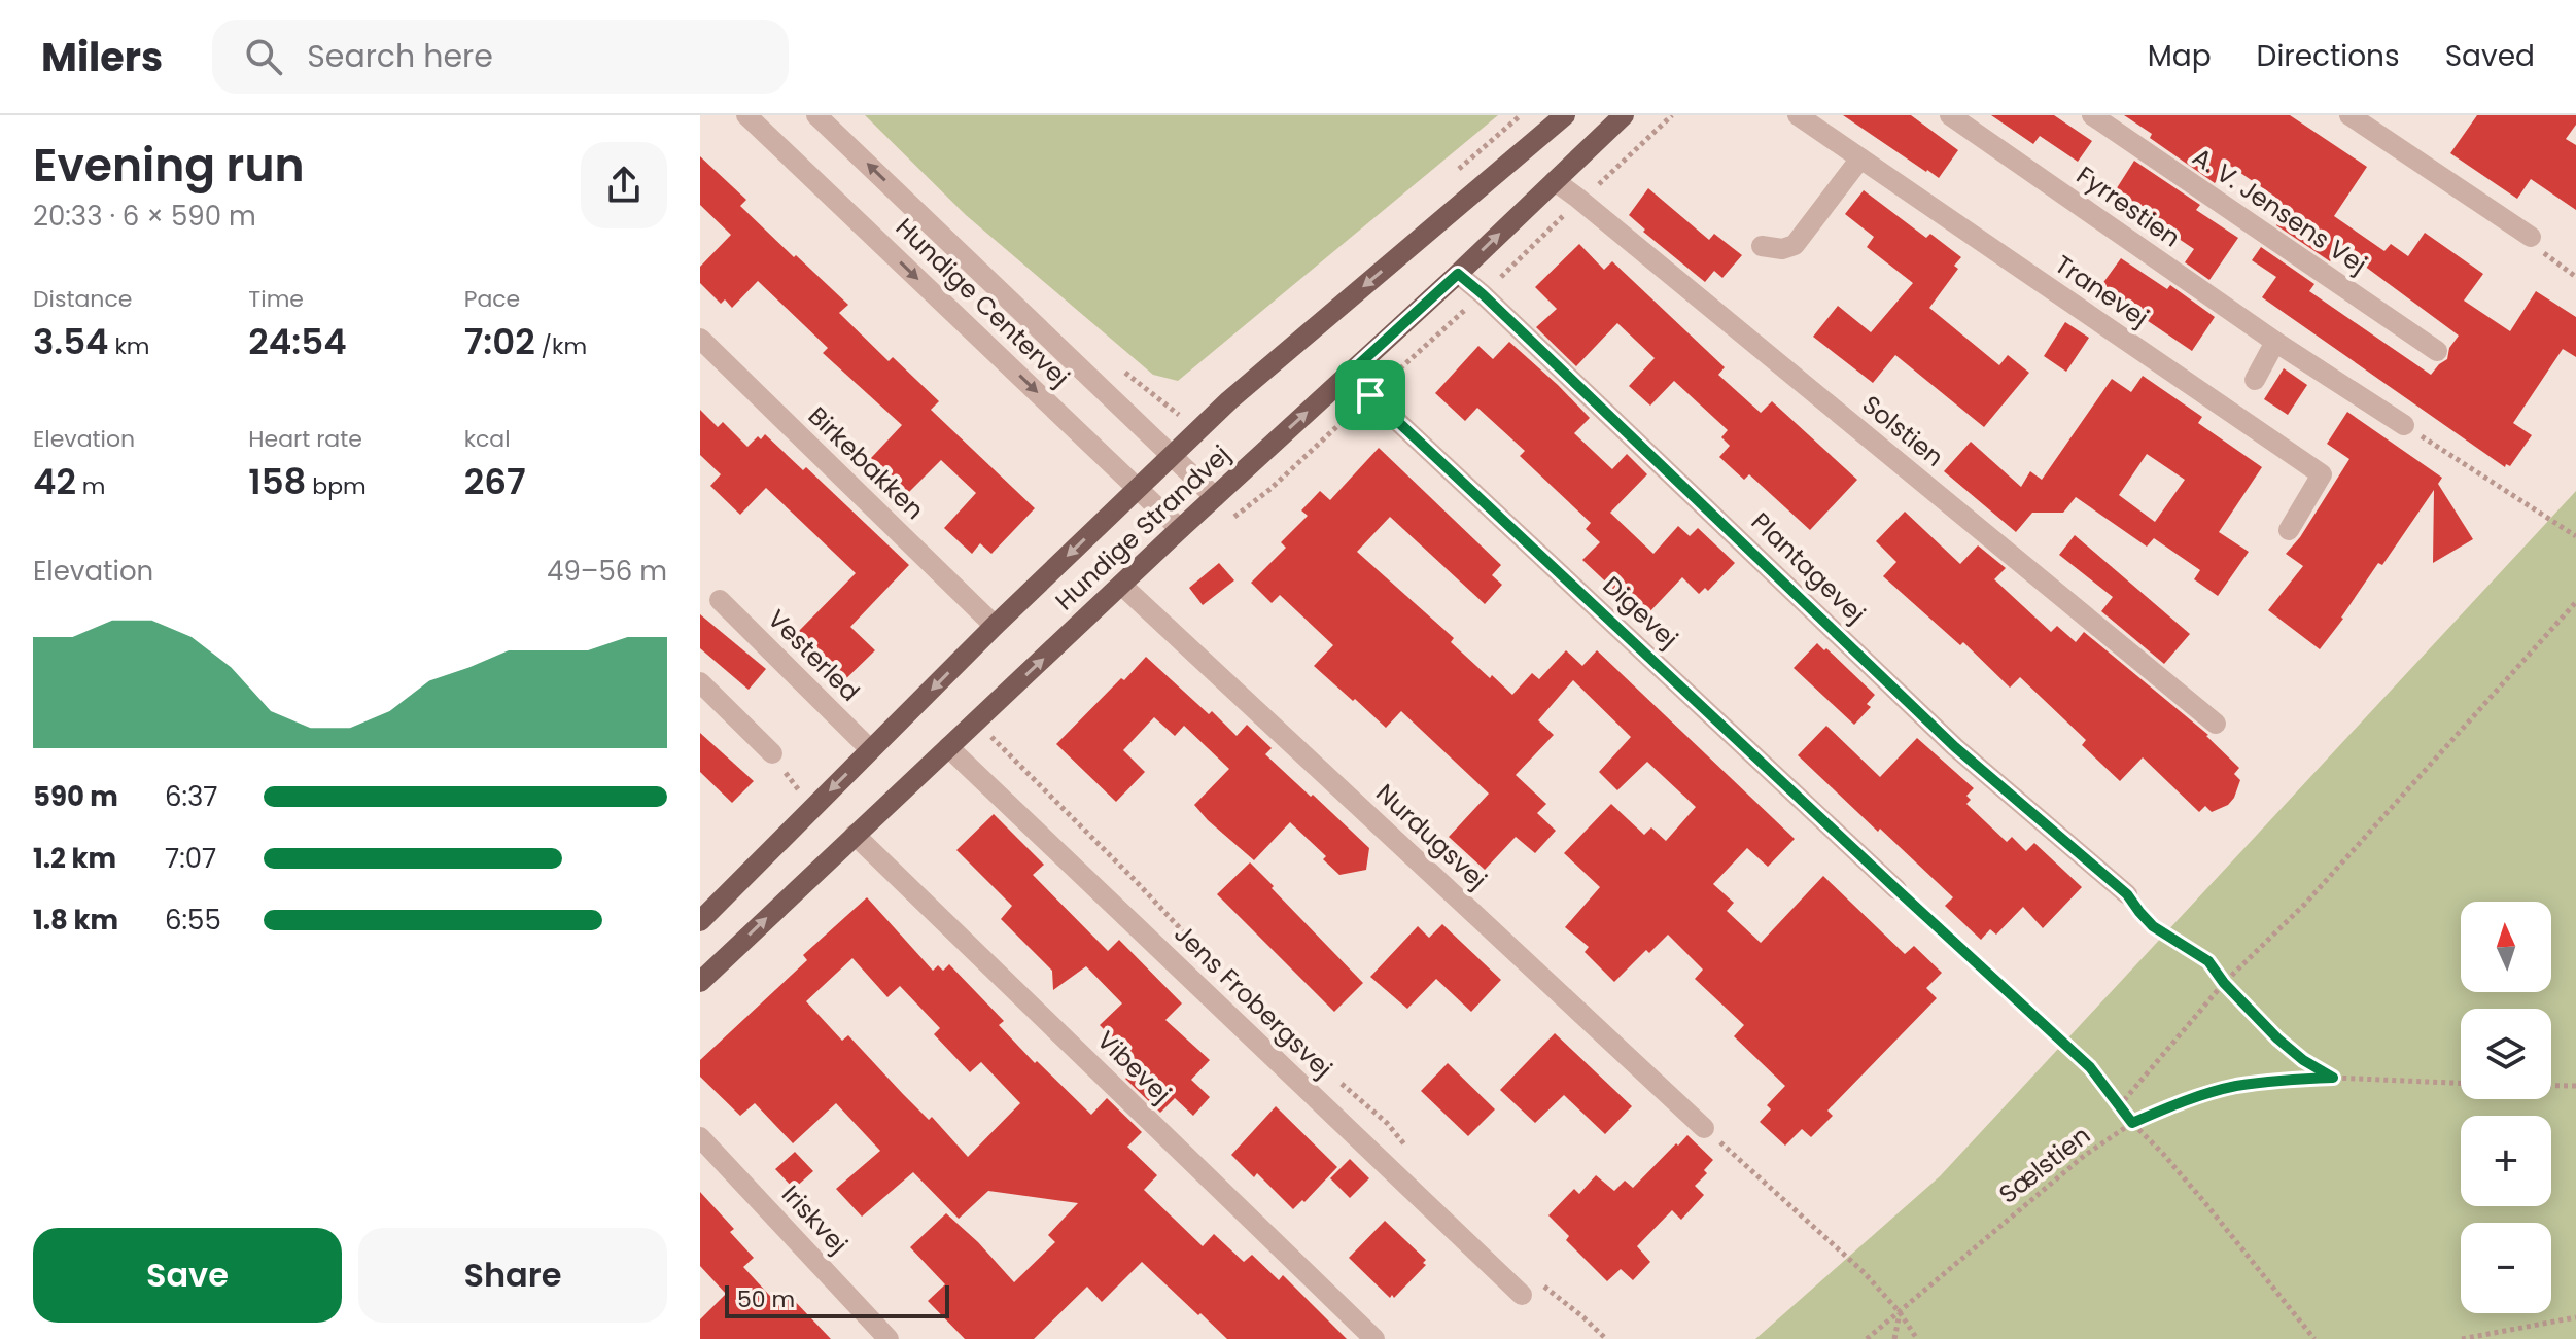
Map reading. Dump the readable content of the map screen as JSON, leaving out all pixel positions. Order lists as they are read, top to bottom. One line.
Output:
{"streets":{"main road":["Hundige Strandvej"],"street":["Fyrrestien","A. V. Jensens Vej","Tranevej","Hundige Centervej","Solstien","Birkebakken","Plantagevej","Digevej","Vesterled","Nurdugsvej","Jens Frobergsvej","Vibevej","Iriskvej"],"path":["Sælstien"]},"crossings":[["Hundige Centervej","Hundige Strandvej"],["Solstien","Hundige Strandvej"],["Birkebakken","Hundige Strandvej"],["Hundige Strandvej","Plantagevej"],["Hundige Strandvej","Digevej"],["Hundige Strandvej","Vesterled"],["Hundige Strandvej","Nurdugsvej"],["Hundige Strandvej","Jens Frobergsvej"],["Hundige Strandvej","Vibevej"]],"scale_bar":"50 m","north":"top","page":{"header":"Milers","search":"Search here","nav":["Map","Directions","Saved"],"heading":["Evening run","20:33 · 6 × 590 m"],"stats":[["Distance","3.54 km"],["Time","24:54"],["Pace","7:02 /km"],["Elevation","42 m"],["Heart rate","158 bpm"],["kcal","267"]],"chart":["Elevation","49–56 m"],"list":[{"name":"590 m","note":"6:37"},{"name":"1.2 km","note":"7:07"},{"name":"1.8 km","note":"6:55"}],"map_buttons":["+","−"],"buttons":["Save","Share"],"scale":"50 m"}}
